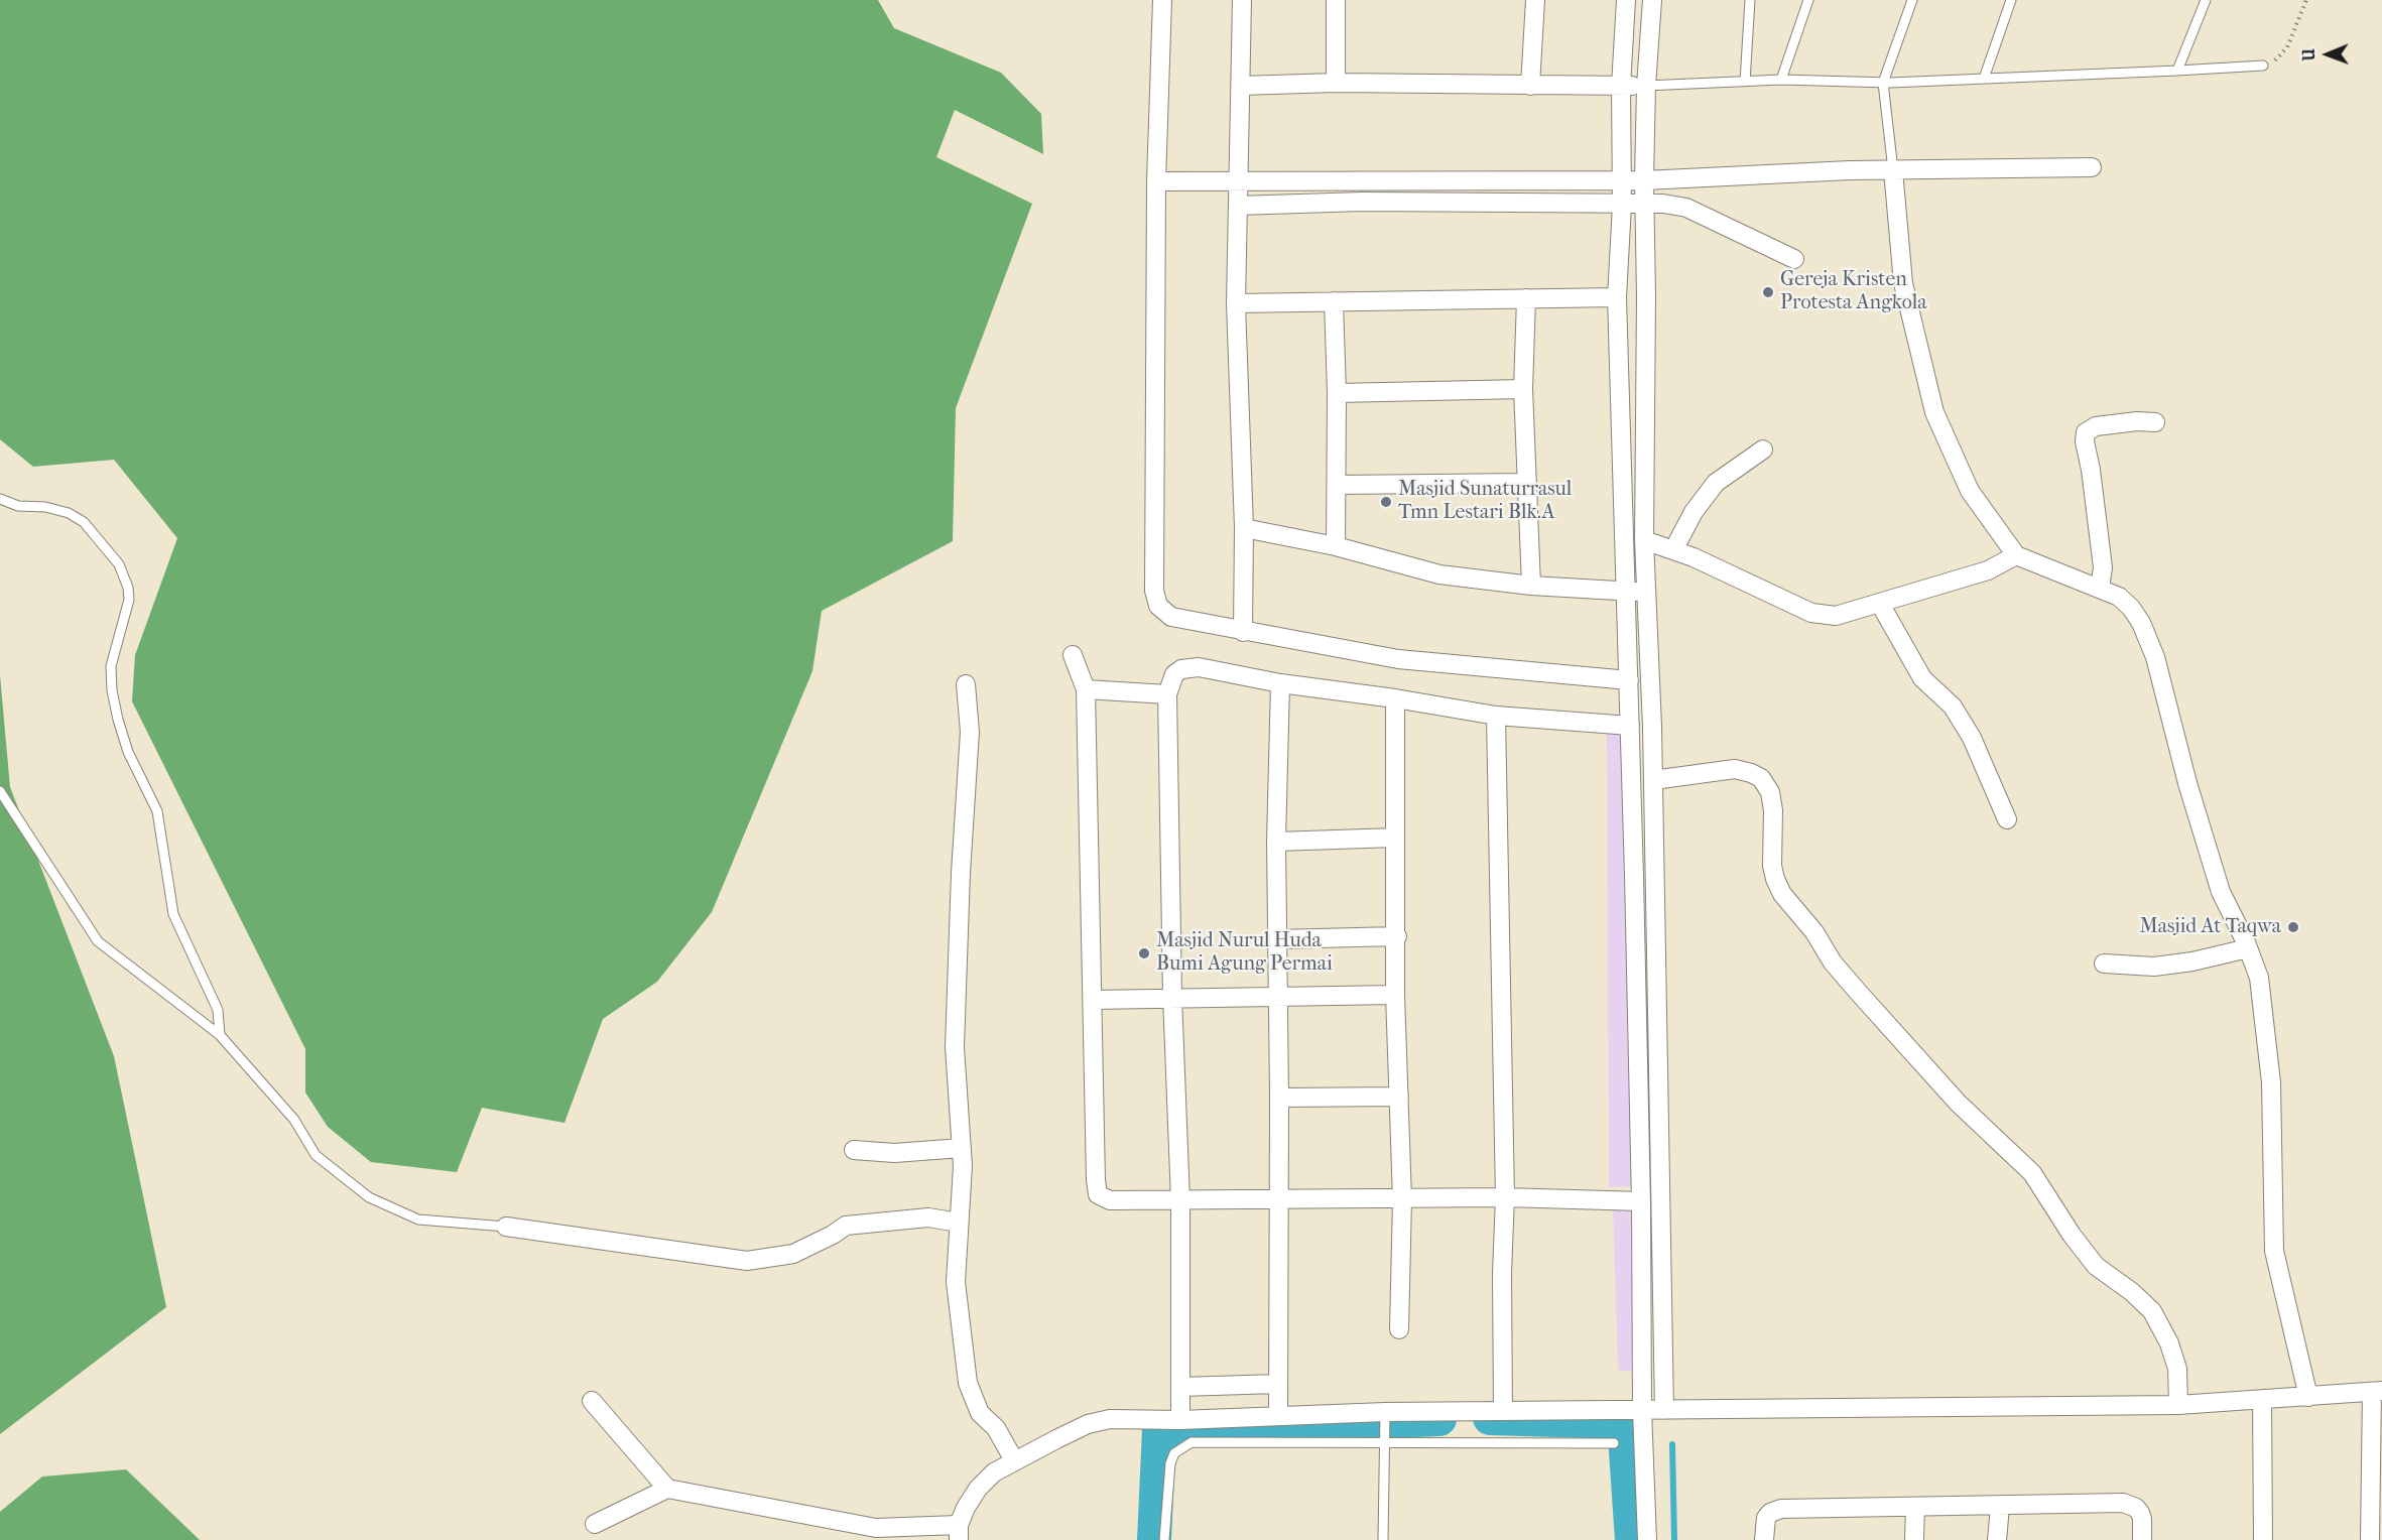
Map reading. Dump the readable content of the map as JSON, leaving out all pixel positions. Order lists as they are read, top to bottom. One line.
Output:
{"places":["Gereja Kristen Protesta Angkola","Masjid Sunaturrasul Tmn Lestari Blk.A","Masjid At Taqwa","Masjid Nurul Huda Bumi Agung Permai"],"north":"left"}
